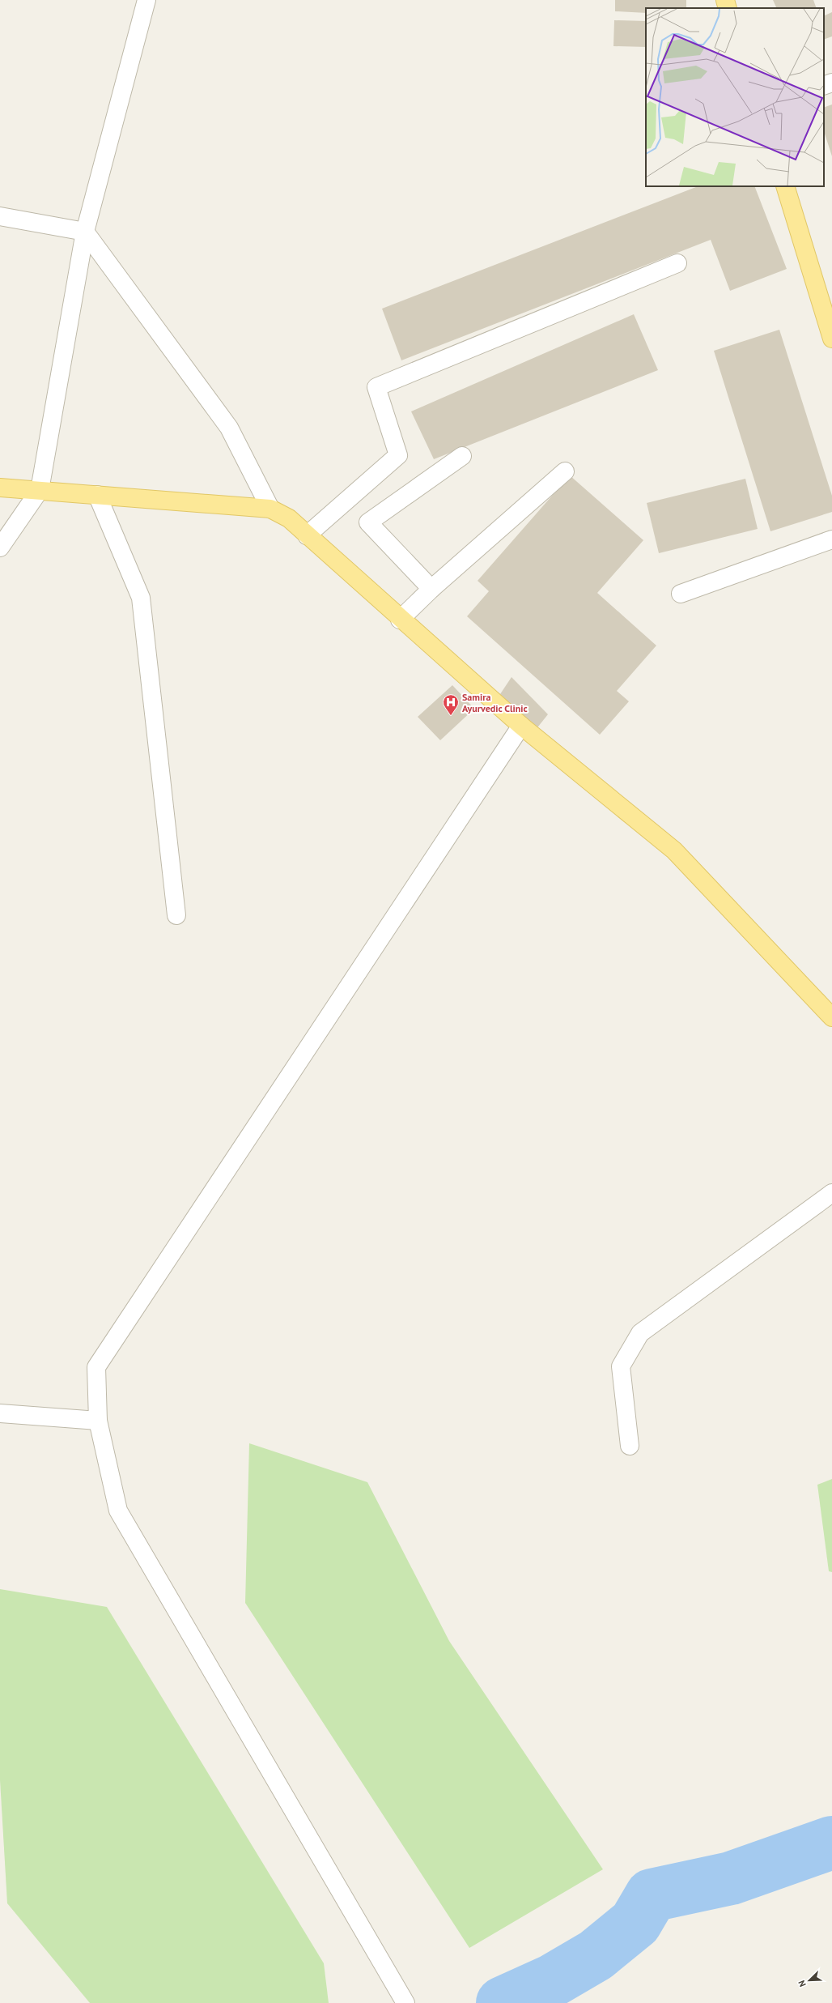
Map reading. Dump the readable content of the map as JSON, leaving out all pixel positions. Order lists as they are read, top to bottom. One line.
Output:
{"places":{"hospital":["Samira Ayurvedic Clinic"]},"north":"bottom left"}
